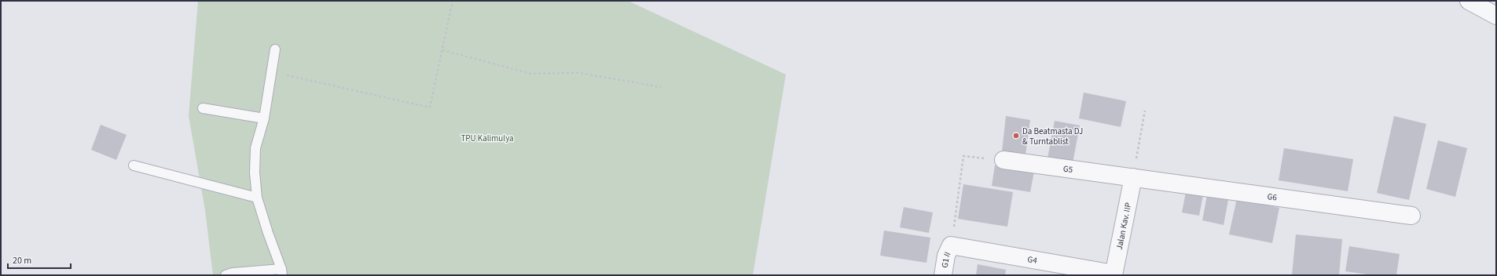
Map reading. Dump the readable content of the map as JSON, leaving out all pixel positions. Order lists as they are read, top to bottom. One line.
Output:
{"streets":{"street":["G5","G6","Jalan Kav. IIP","G4","G1 II"]},"crossings":[["G5","G6"],["G5","Jalan Kav. IIP"],["G6","Jalan Kav. IIP"],["Jalan Kav. IIP","G4"],["G4","G1 II"]],"parks":["TPU Kalimulya"],"places":["Da Beatmasta DJ & Turntablist"],"scale_bar":"20 m"}
